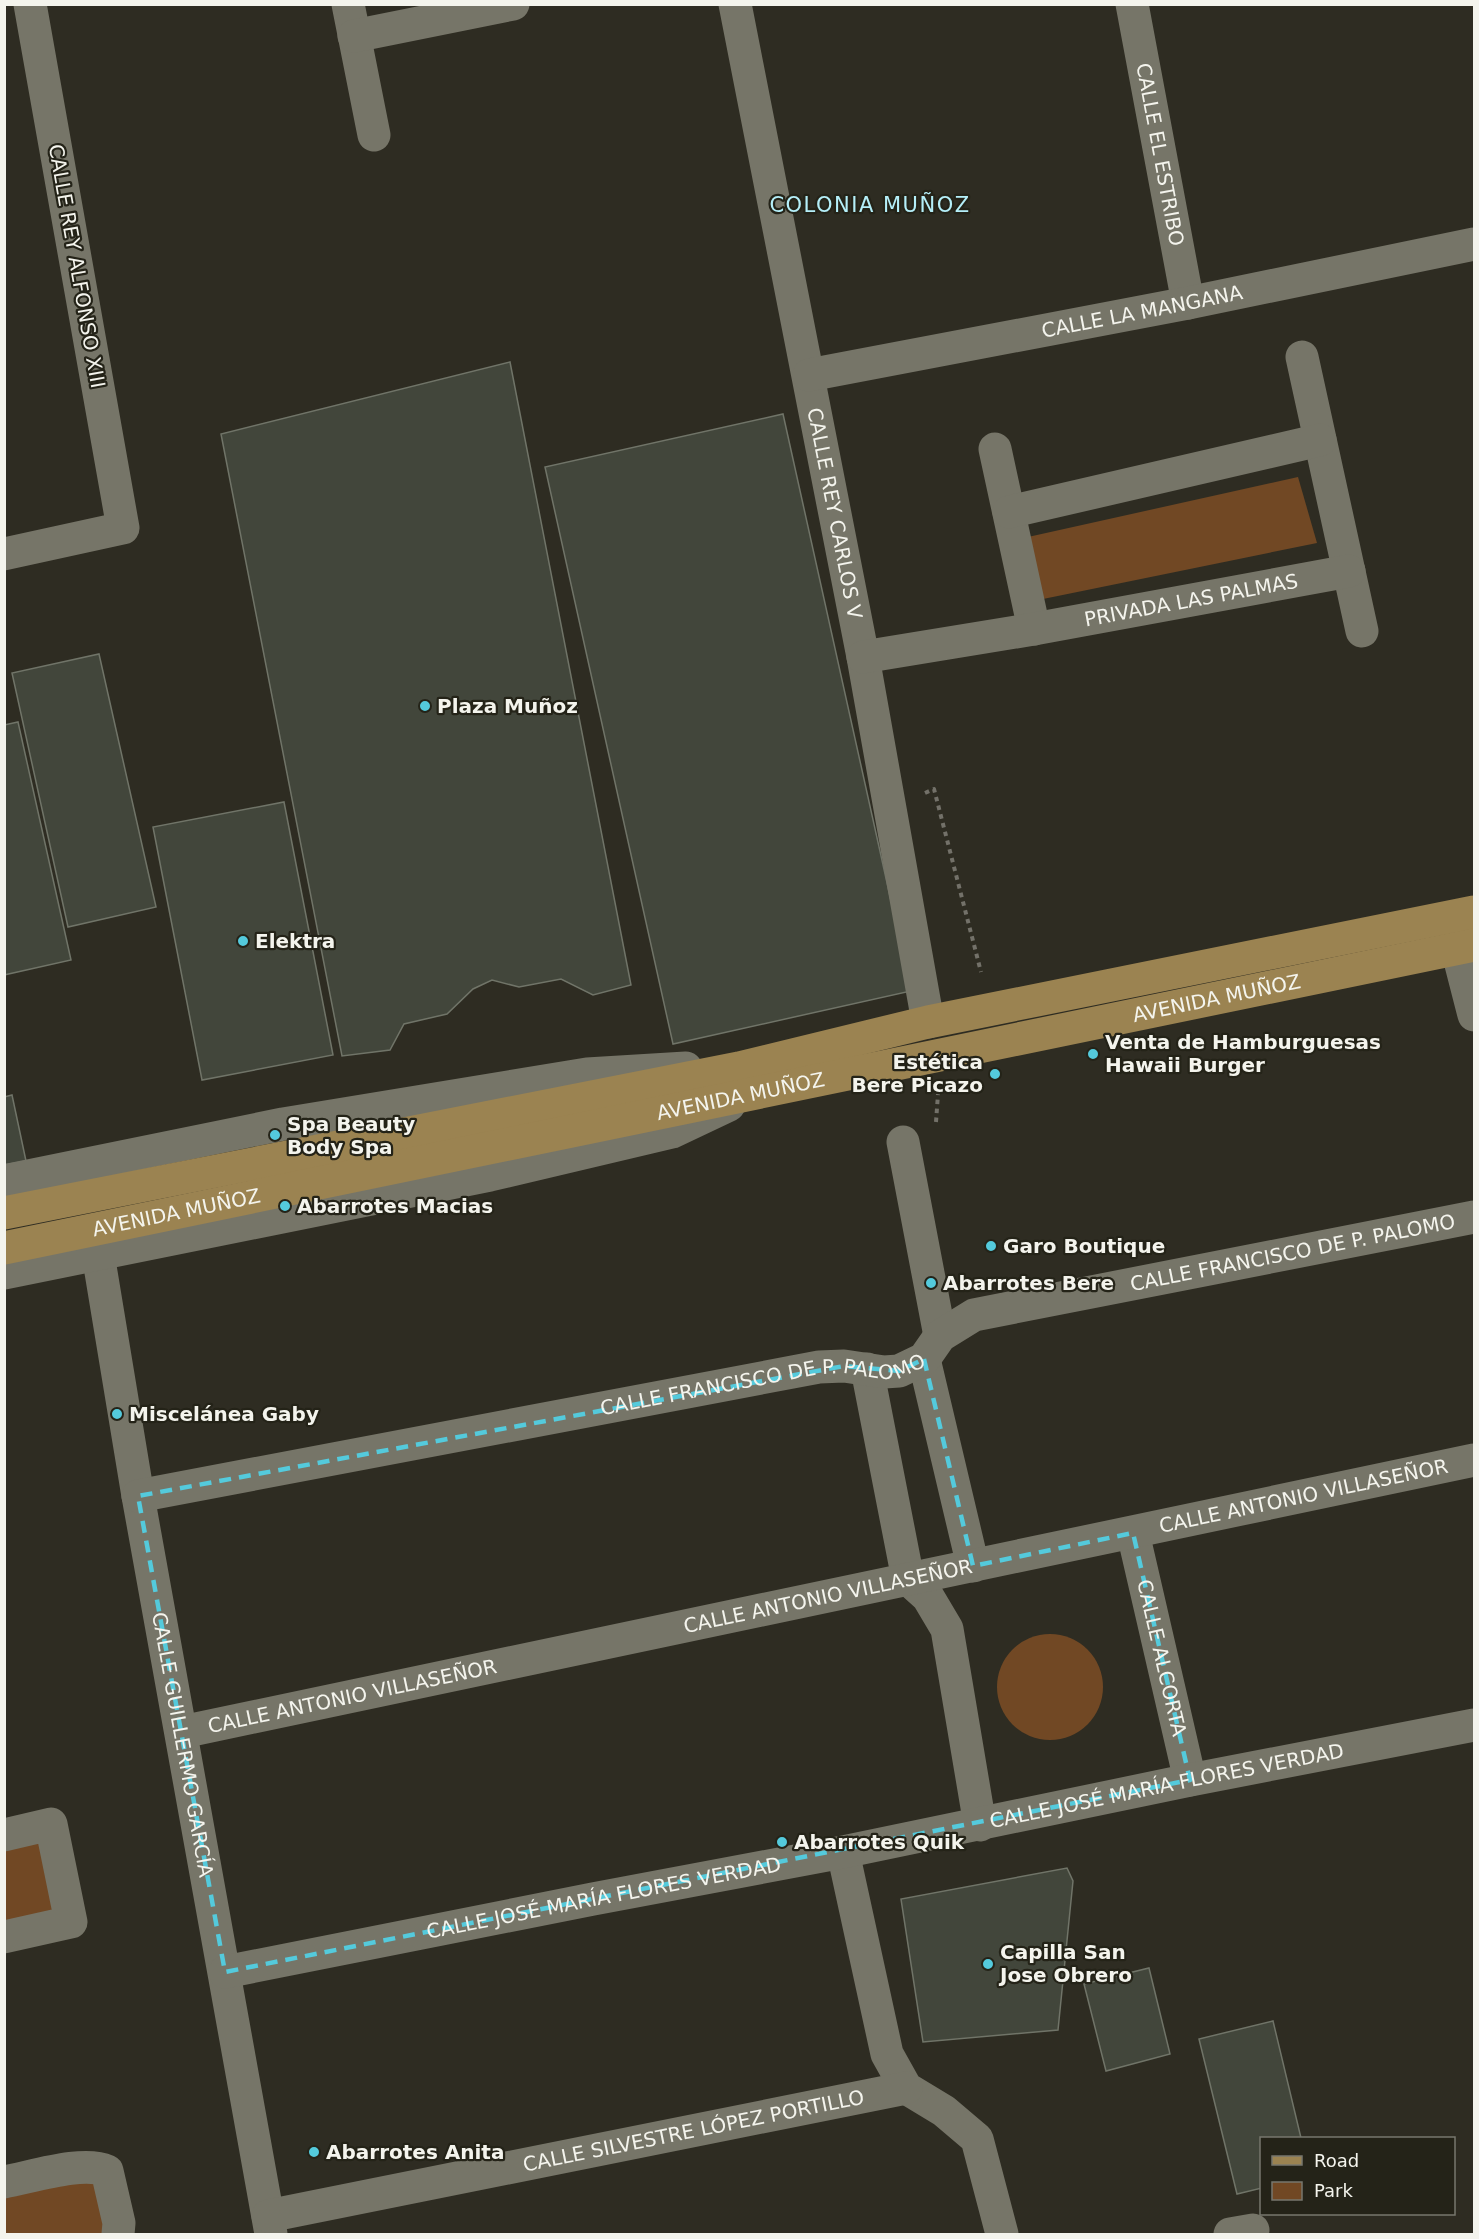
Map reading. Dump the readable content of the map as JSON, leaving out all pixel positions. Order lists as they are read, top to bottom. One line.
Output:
{"streets":{"main road":["AVENIDA MUÑOZ"],"street":["CALLE EL ESTRIBO","CALLE REY ALFONSO XIII","CALLE LA MANGANA","CALLE REY CARLOS V","PRIVADA LAS PALMAS","CALLE FRANCISCO DE P. PALOMO","CALLE ANTONIO VILLASEÑOR","CALLE ALCORTA","CALLE GUILLERMO GARCÍA","CALLE JOSÉ MARÍA FLORES VERDAD","CALLE SILVESTRE LÓPEZ PORTILLO"]},"crossings":[["CALLE EL ESTRIBO","CALLE LA MANGANA"],["CALLE LA MANGANA","CALLE REY CARLOS V"],["CALLE REY CARLOS V","PRIVADA LAS PALMAS"],["CALLE REY CARLOS V","AVENIDA MUÑOZ"],["CALLE FRANCISCO DE P. PALOMO","CALLE GUILLERMO GARCÍA"],["CALLE ANTONIO VILLASEÑOR","CALLE ALCORTA"],["CALLE ANTONIO VILLASEÑOR","CALLE GUILLERMO GARCÍA"],["CALLE ALCORTA","CALLE JOSÉ MARÍA FLORES VERDAD"],["CALLE GUILLERMO GARCÍA","CALLE JOSÉ MARÍA FLORES VERDAD"],["CALLE GUILLERMO GARCÍA","CALLE SILVESTRE LÓPEZ PORTILLO"]],"districts":["COLONIA MUÑOZ"],"places":["Plaza Muñoz","Elektra","Venta de Hamburguesas Hawaii Burger","Estética Bere Picazo","Spa Beauty Body Spa","Abarrotes Macias","Garo Boutique","Abarrotes Bere","Miscelánea Gaby","Abarrotes Quik","Capilla San Jose Obrero","Abarrotes Anita"],"legend":["Road","Park"]}
